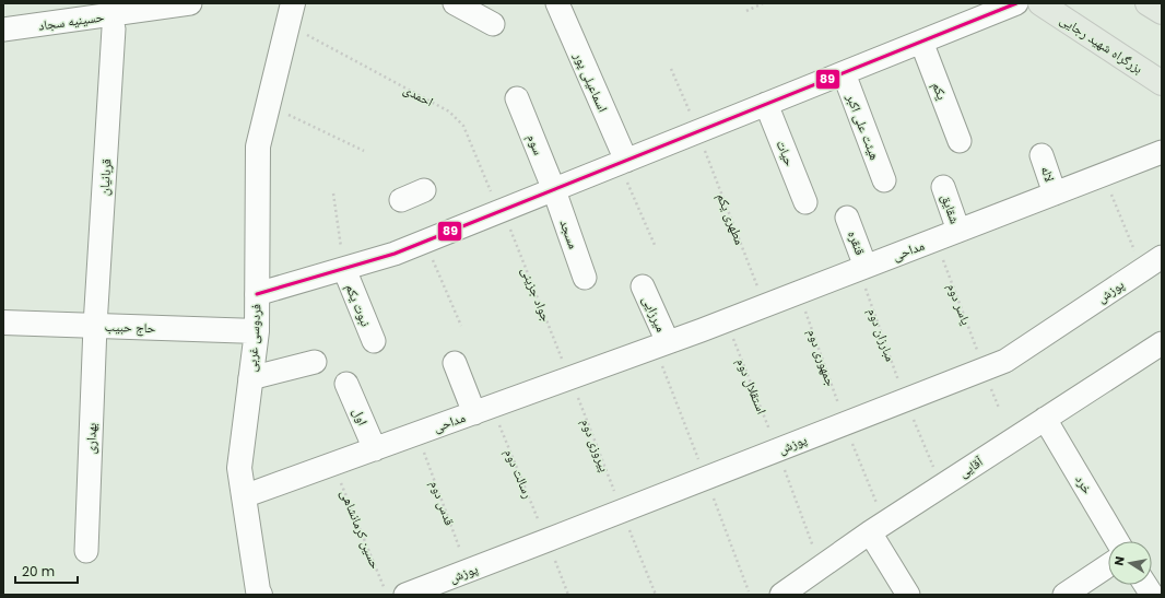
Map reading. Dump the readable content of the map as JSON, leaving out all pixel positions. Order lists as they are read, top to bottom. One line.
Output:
{"streets":{"highway":["بزرگراه شهید رجایی"],"street":["حسینیه سجاد","اسماعیلی پور","یکم","هیئت علی اکبر","سوم","حیات","لاله","قربانیان","شقایق","مسجد","قنقره","مداحی","پوزش","نبوت یکم","میرزایی","حاج حبیب","فردوسی غربی","اول","بهداری","آقایی","خرد"],"path":["احمدی","مطهری یکم","جواد جزینی","یاسر دوم","مبارزان دوم","جمهوری دوم","استقلال دوم","پیروزی دوم","رسالت دوم","قدس دوم","حسین کرمانشاهی"]},"crossings":[["احمدی","جواد جزینی"],["احمدی","فردوسی غربی"],["سوم","مسجد"],["لاله","مداحی"],["قربانیان","حاج حبیب"],["قربانیان","بهداری"],["شقایق","مداحی"],["مطهری یکم","مداحی"],["قنقره","مداحی"],["قنقره","مبارزان دوم"],["مداحی","جواد جزینی"],["مداحی","یاسر دوم"],["مداحی","میرزایی"],["مداحی","مبارزان دوم"],["مداحی","فردوسی غربی"],["مداحی","جمهوری دوم"],["مداحی","استقلال دوم"],["مداحی","اول"],["مداحی","پیروزی دوم"],["مداحی","رسالت دوم"],["مداحی","قدس دوم"],["مداحی","حسین کرمانشاهی"],["پوزش","یاسر دوم"],["پوزش","مبارزان دوم"],["پوزش","جمهوری دوم"],["پوزش","استقلال دوم"],["پوزش","پیروزی دوم"],["پوزش","رسالت دوم"],["پوزش","قدس دوم"],["جواد جزینی","پیروزی دوم"],["حاج حبیب","فردوسی غربی"],["حاج حبیب","بهداری"],["آقایی","خرد"]],"lines":["transit line 89"],"scale_bar":"20 m","north":"left"}
